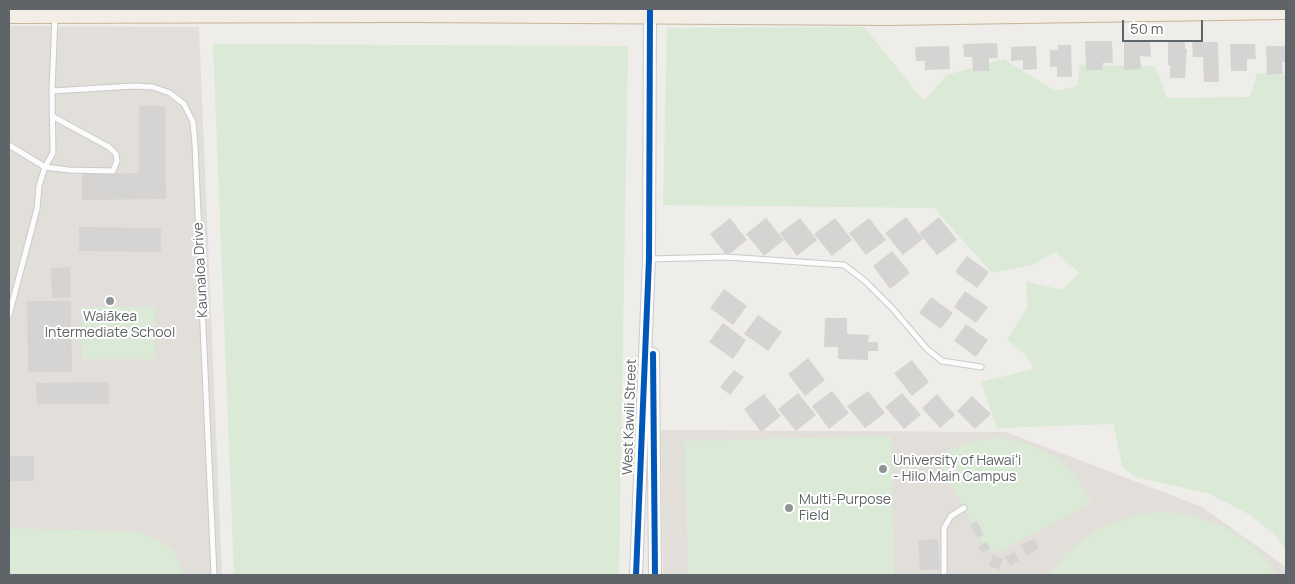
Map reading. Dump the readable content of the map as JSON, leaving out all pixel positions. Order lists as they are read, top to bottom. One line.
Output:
{"streets":{"street":["West Kawili Street"],"lane":["Kaunaloa Drive"]},"places":["Waiākea Intermediate School","University of Hawaiʻi - Hilo Main Campus","Multi-Purpose Field"],"scale_bar":"50 m"}
